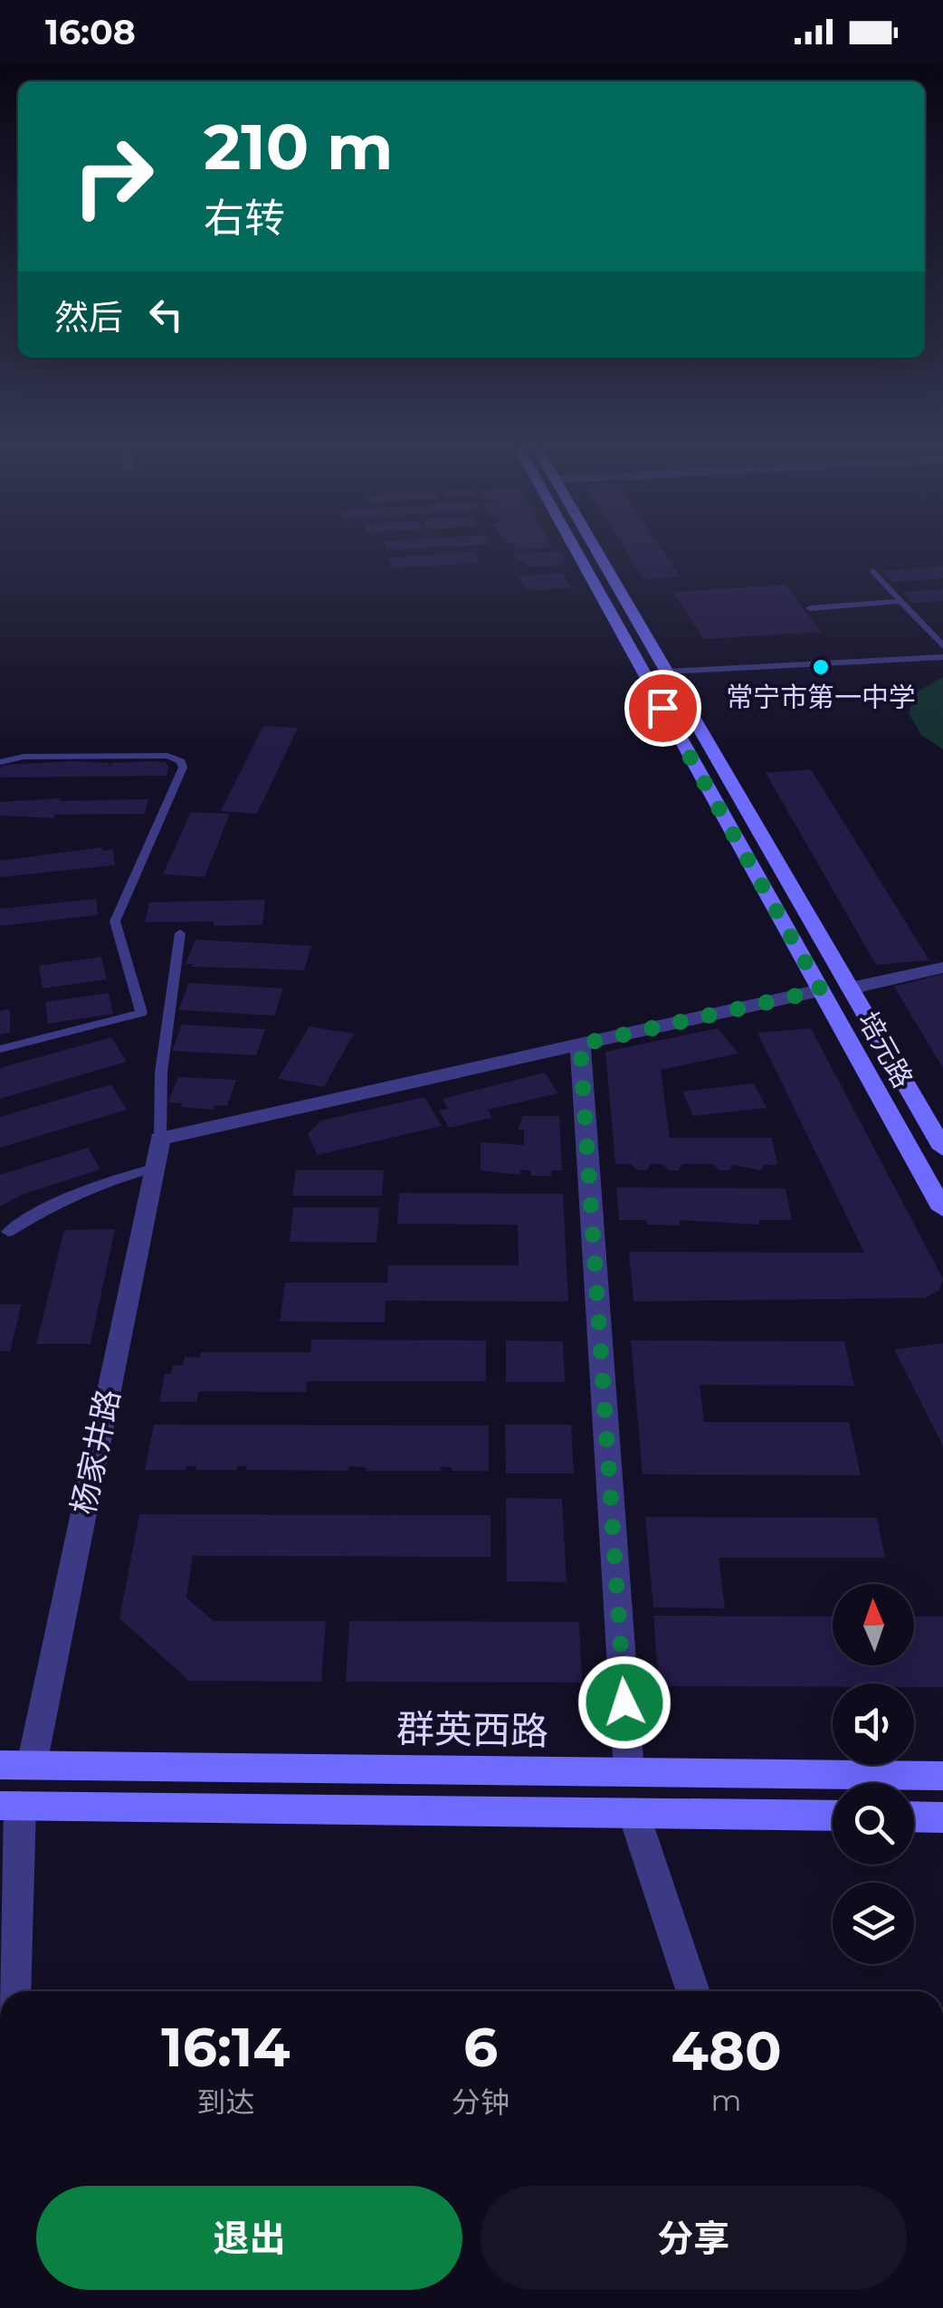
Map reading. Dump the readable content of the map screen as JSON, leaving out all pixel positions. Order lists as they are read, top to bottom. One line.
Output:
{"streets":{"main road":["培元路","群英西路"],"street":["杨家井路"]},"crossings":[["杨家井路","群英西路"]],"places":["常宁市第一中学"],"north":"top","page":{"status":"16:08","turn":["210 m","右转"],"then":"然后","eta":["16:14","到达","6","分钟","480","m"],"buttons":["退出","分享"]}}
